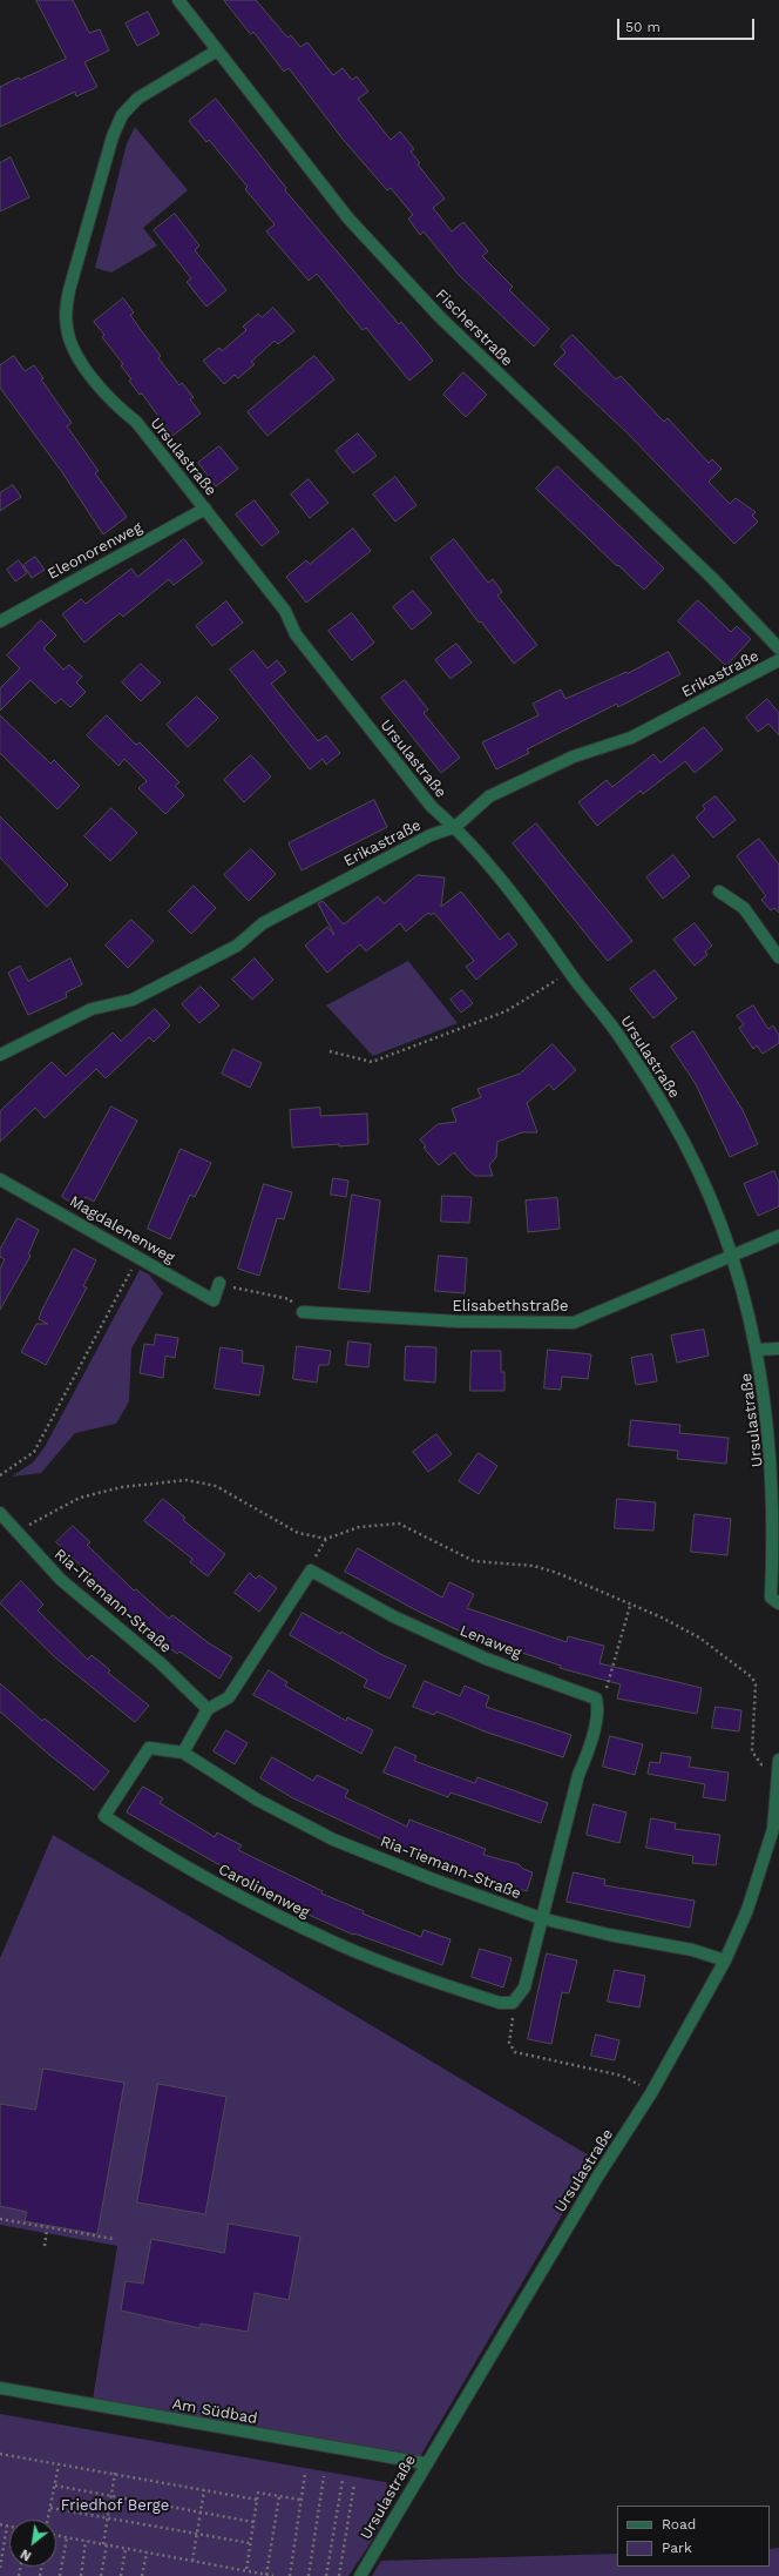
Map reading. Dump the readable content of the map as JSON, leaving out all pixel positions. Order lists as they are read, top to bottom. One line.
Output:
{"streets":{"street":["Fischerstraße","Ursulastraße","Eleonorenweg","Erikastraße","Magdalenenweg","Elisabethstraße","Ria-Tiemann-Straße","Lenaweg","Carolinenweg","Am Südbad"]},"crossings":[["Fischerstraße","Ursulastraße"],["Ursulastraße","Eleonorenweg"],["Ursulastraße","Erikastraße"],["Ursulastraße","Elisabethstraße"],["Ursulastraße","Ria-Tiemann-Straße"],["Ursulastraße","Am Südbad"],["Ria-Tiemann-Straße","Carolinenweg"]],"parks":["Friedhof Berge"],"legend":["Road","Park"],"scale_bar":"50 m","north":"bottom left"}
